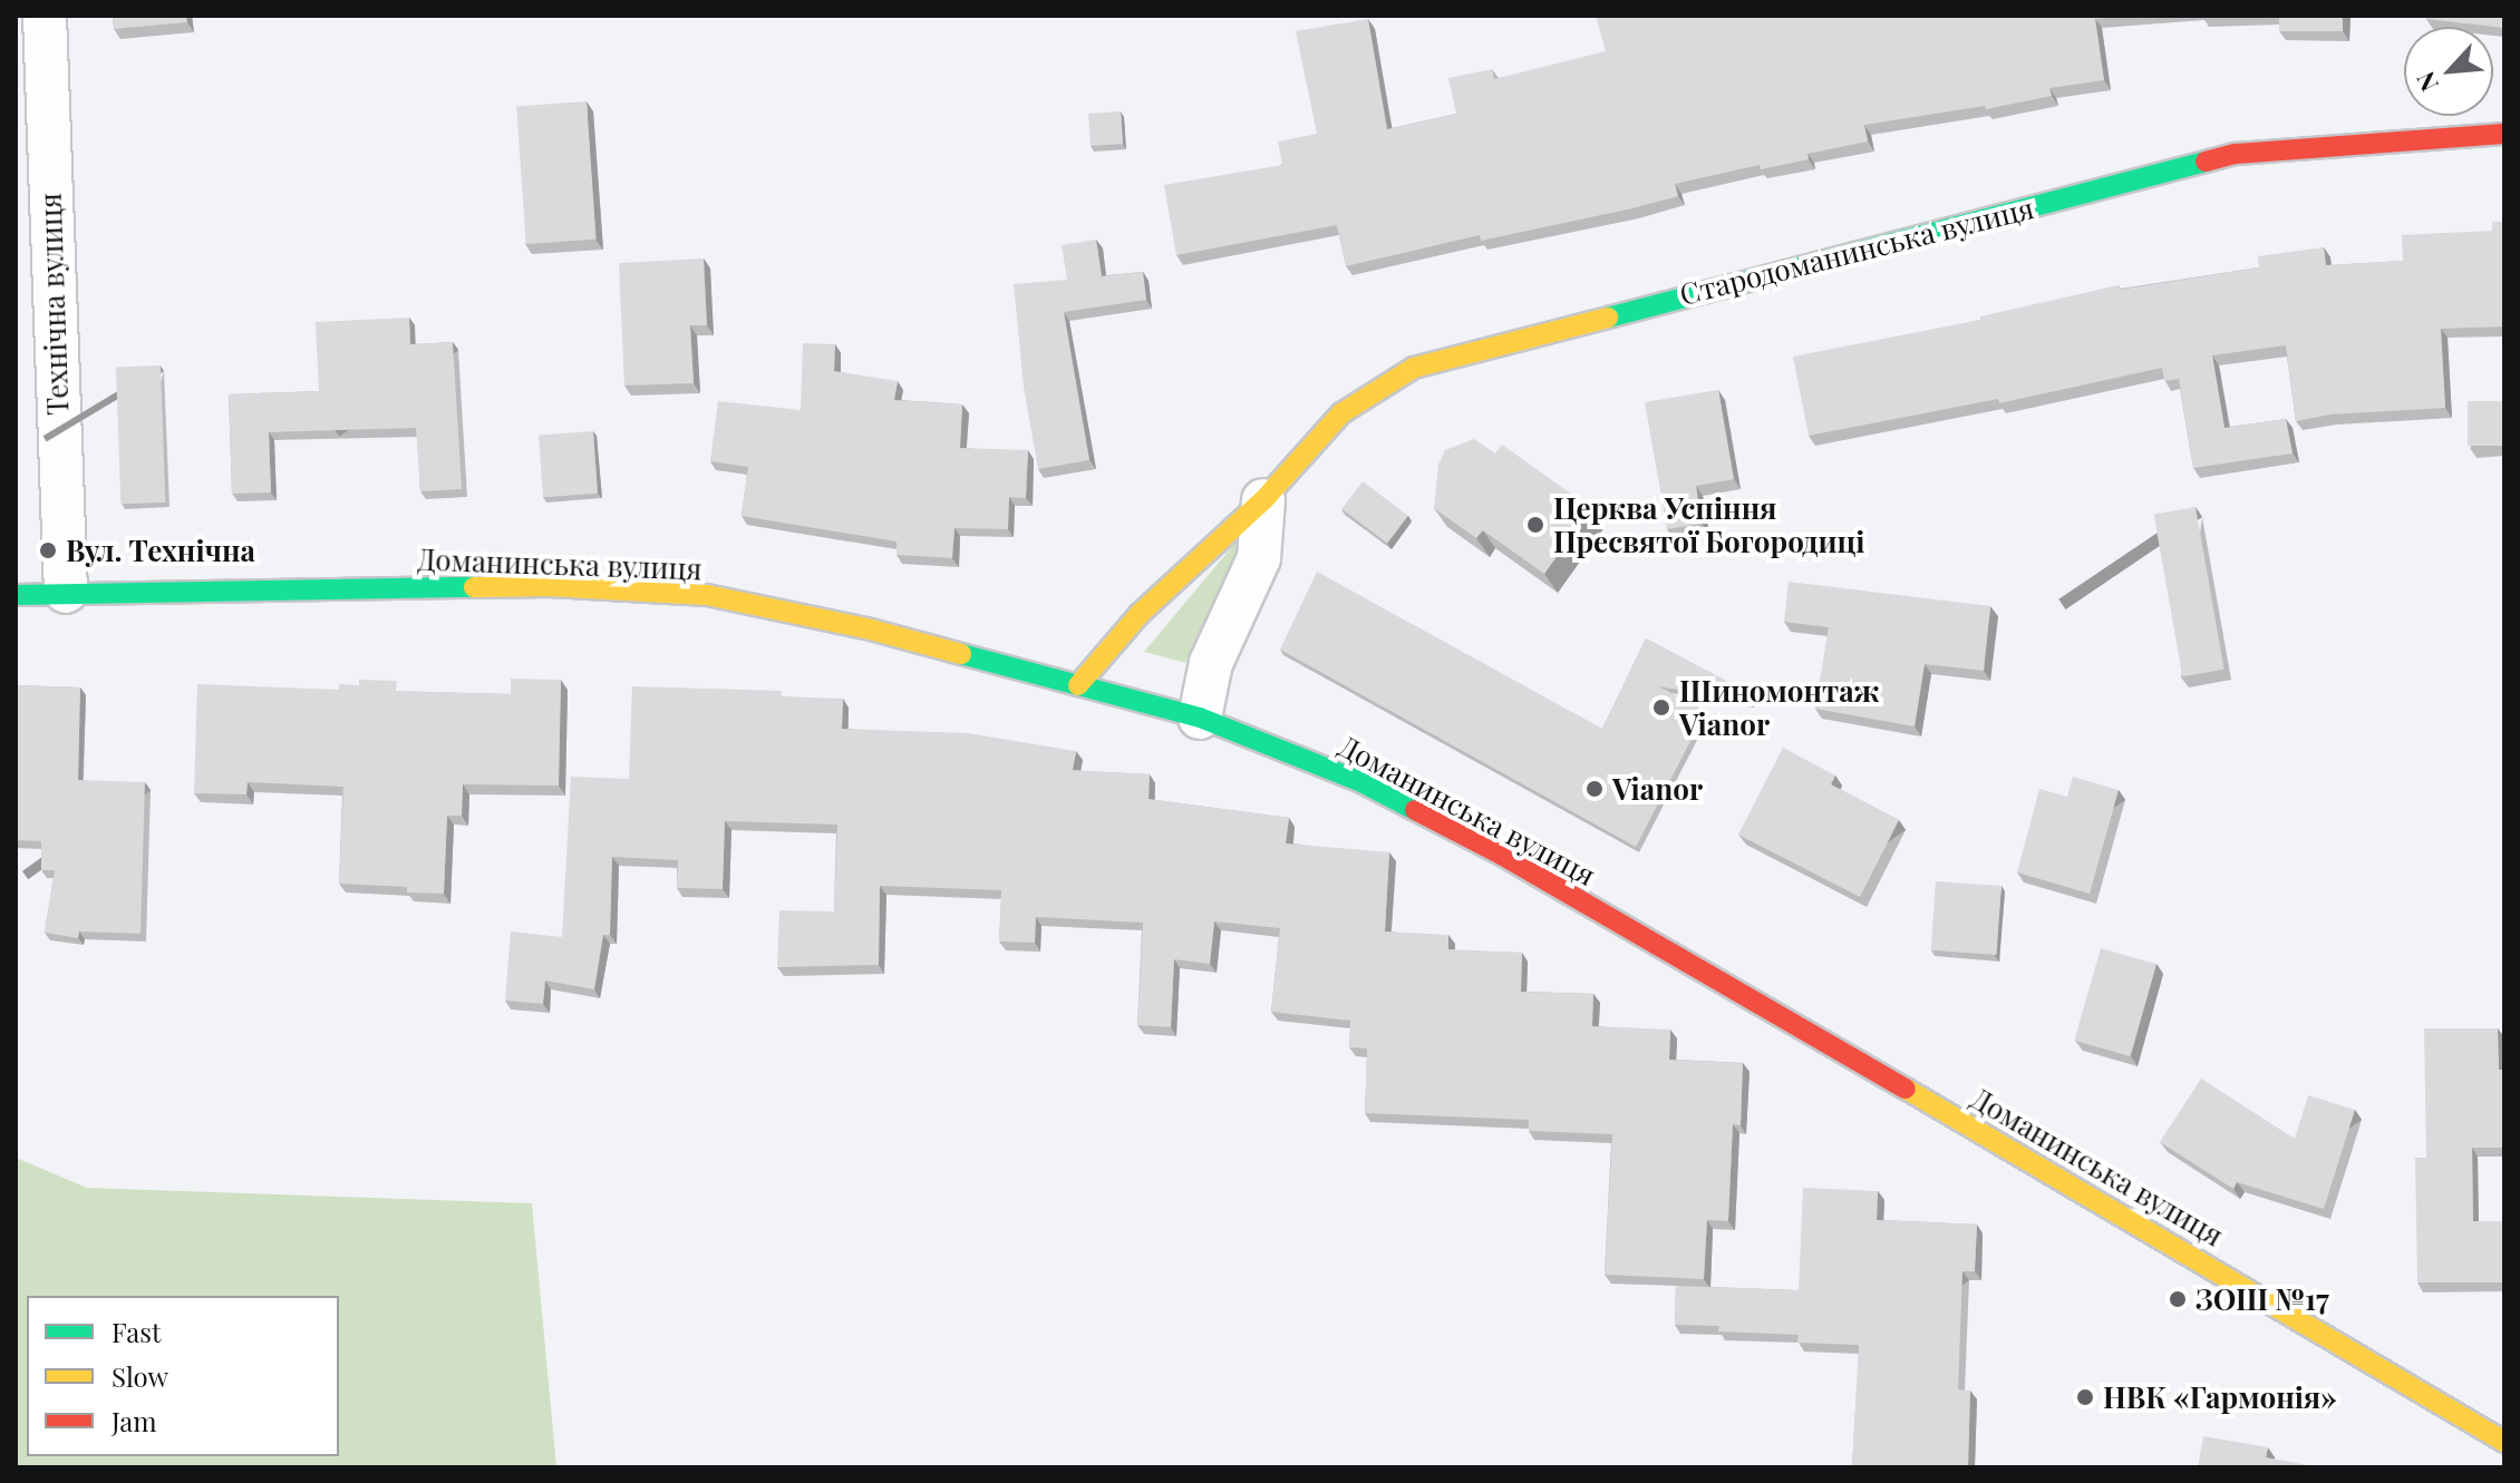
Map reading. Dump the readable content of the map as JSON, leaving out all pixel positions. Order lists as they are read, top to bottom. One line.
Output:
{"streets":{"main road":["Стародоманинська вулиця","Доманинська вулиця"],"street":["Технічна вулиця"]},"crossings":[["Стародоманинська вулиця","Доманинська вулиця"],["Технічна вулиця","Доманинська вулиця"]],"places":["Церква Успіння Пресвятої Богородиці","Вул. Технічна","Шиномонтаж Vianor","Vianor","ЗОШ №17","НВК «Гармонія»"],"legend":["Fast","Slow","Jam"],"north":"bottom left"}
